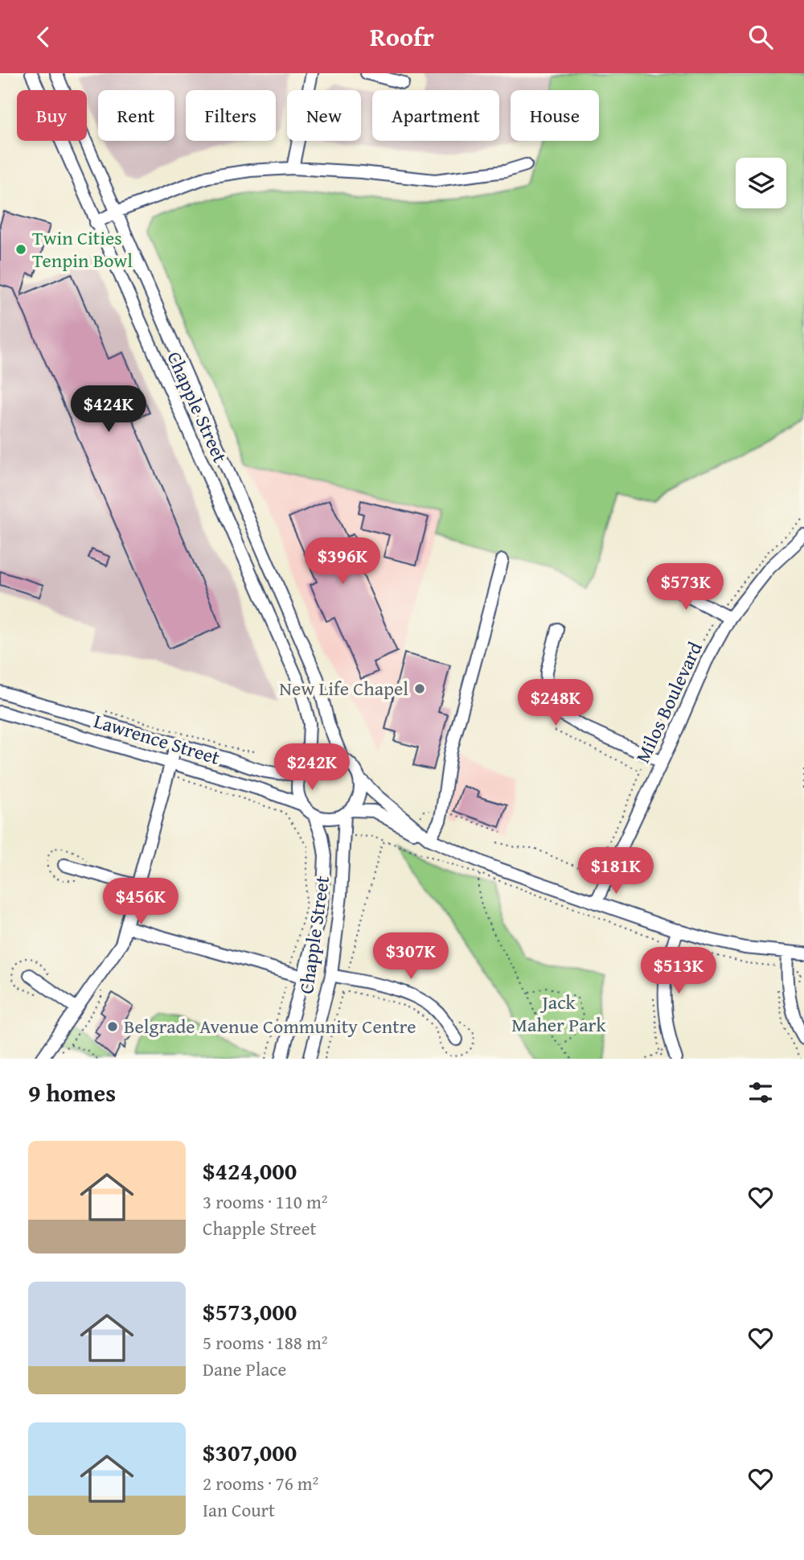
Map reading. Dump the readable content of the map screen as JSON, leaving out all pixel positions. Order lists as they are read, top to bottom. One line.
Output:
{"streets":{"street":["Chapple Street","Milos Boulevard","Lawrence Street"]},"crossings":[["Chapple Street","Lawrence Street"]],"parks":["Jack Maher Park"],"places":["Twin Cities Tenpin Bowl","New Life Chapel","Belgrade Avenue Community Centre"],"page":{"header":"Roofr","chip":["Buy","Rent","Filters","New","Apartment","House"],"price":["$424K","$396K","$573K","$248K","$242K","$181K","$456K","$307K","$513K"],"heading":"9 homes","list":[{"name":"$424,000","note":"3 rooms · 110 m² · Chapple Street"},{"name":"$573,000","note":"5 rooms · 188 m² · Dane Place"},{"name":"$307,000","note":"2 rooms · 76 m² · Ian Court"}]}}
